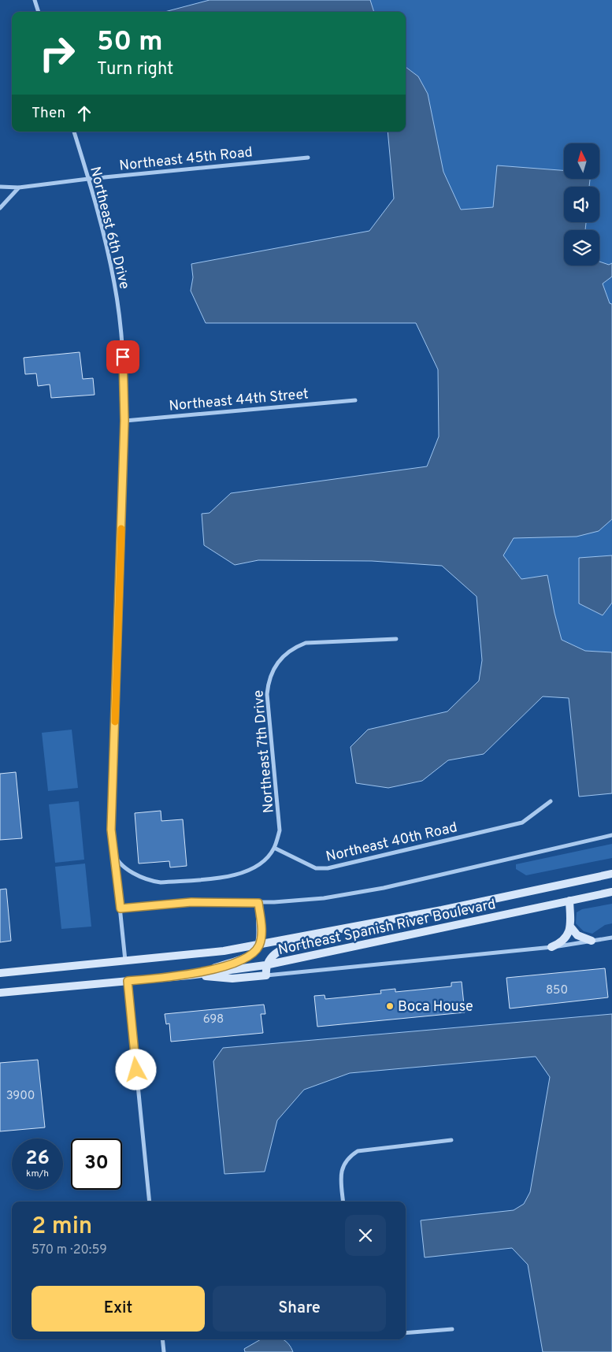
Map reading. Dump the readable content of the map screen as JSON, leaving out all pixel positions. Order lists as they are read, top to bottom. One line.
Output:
{"streets":{"main road":["Northeast Spanish River Boulevard"],"street":["Northeast 45th Road","Northeast 6th Drive","Northeast 44th Street","Northeast 7th Drive","Northeast 40th Road"]},"crossings":[["Northeast 45th Road","Northeast 6th Drive"],["Northeast 6th Drive","Northeast 44th Street"],["Northeast 6th Drive","Northeast Spanish River Boulevard"],["Northeast 7th Drive","Northeast 40th Road"]],"places":["Boca House"],"house_numbers":["850","698","3900"],"north":"top","page":{"turn":["50 m","Turn right"],"then":"Then","speed":"26 km/h","limit":"30","heading":["2 min","570 m · 20:59"],"buttons":["Exit","Share"]}}
